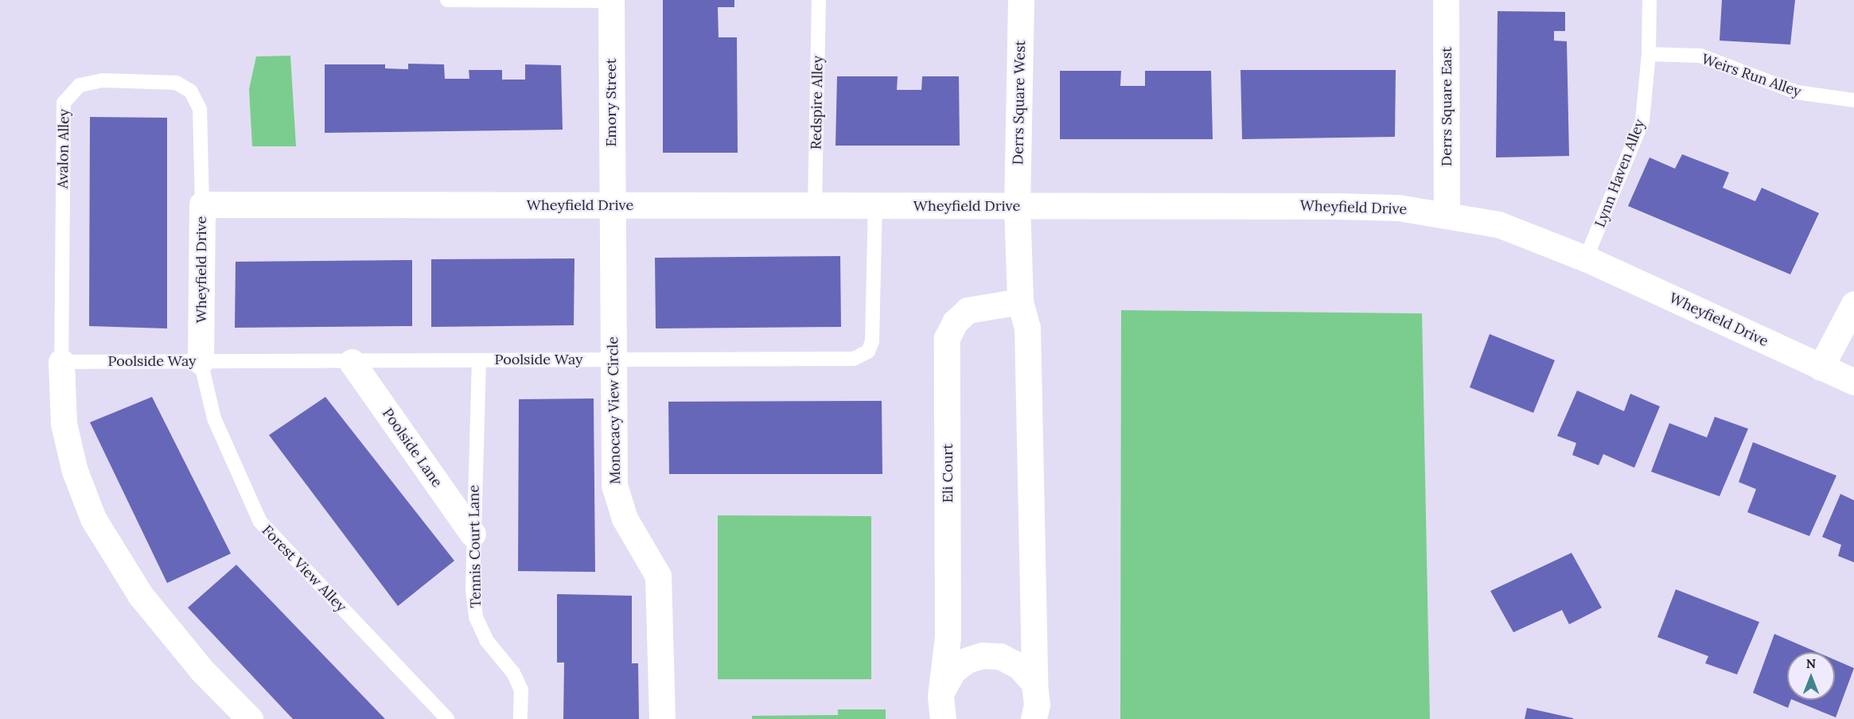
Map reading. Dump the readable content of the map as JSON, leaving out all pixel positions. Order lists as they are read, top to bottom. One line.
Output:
{"streets":{"street":["Emory Street","Derrs Square West","Derrs Square East","Wheyfield Drive","Monocacy View Circle","Poolside Lane","Eli Court"],"lane":["Weirs Run Alley","Redspire Alley","Avalon Alley","Lynn Haven Alley","Poolside Way","Tennis Court Lane","Forest View Alley"]},"crossings":[["Weirs Run Alley","Lynn Haven Alley"],["Emory Street","Wheyfield Drive"],["Emory Street","Monocacy View Circle"],["Redspire Alley","Wheyfield Drive"],["Derrs Square West","Wheyfield Drive"],["Derrs Square East","Wheyfield Drive"],["Avalon Alley","Wheyfield Drive"],["Avalon Alley","Poolside Way"],["Lynn Haven Alley","Wheyfield Drive"],["Wheyfield Drive","Poolside Way"],["Wheyfield Drive","Monocacy View Circle"],["Wheyfield Drive","Forest View Alley"],["Poolside Way","Monocacy View Circle"],["Poolside Way","Poolside Lane"],["Poolside Way","Tennis Court Lane"],["Poolside Way","Forest View Alley"],["Poolside Lane","Tennis Court Lane"]],"north":"top"}
